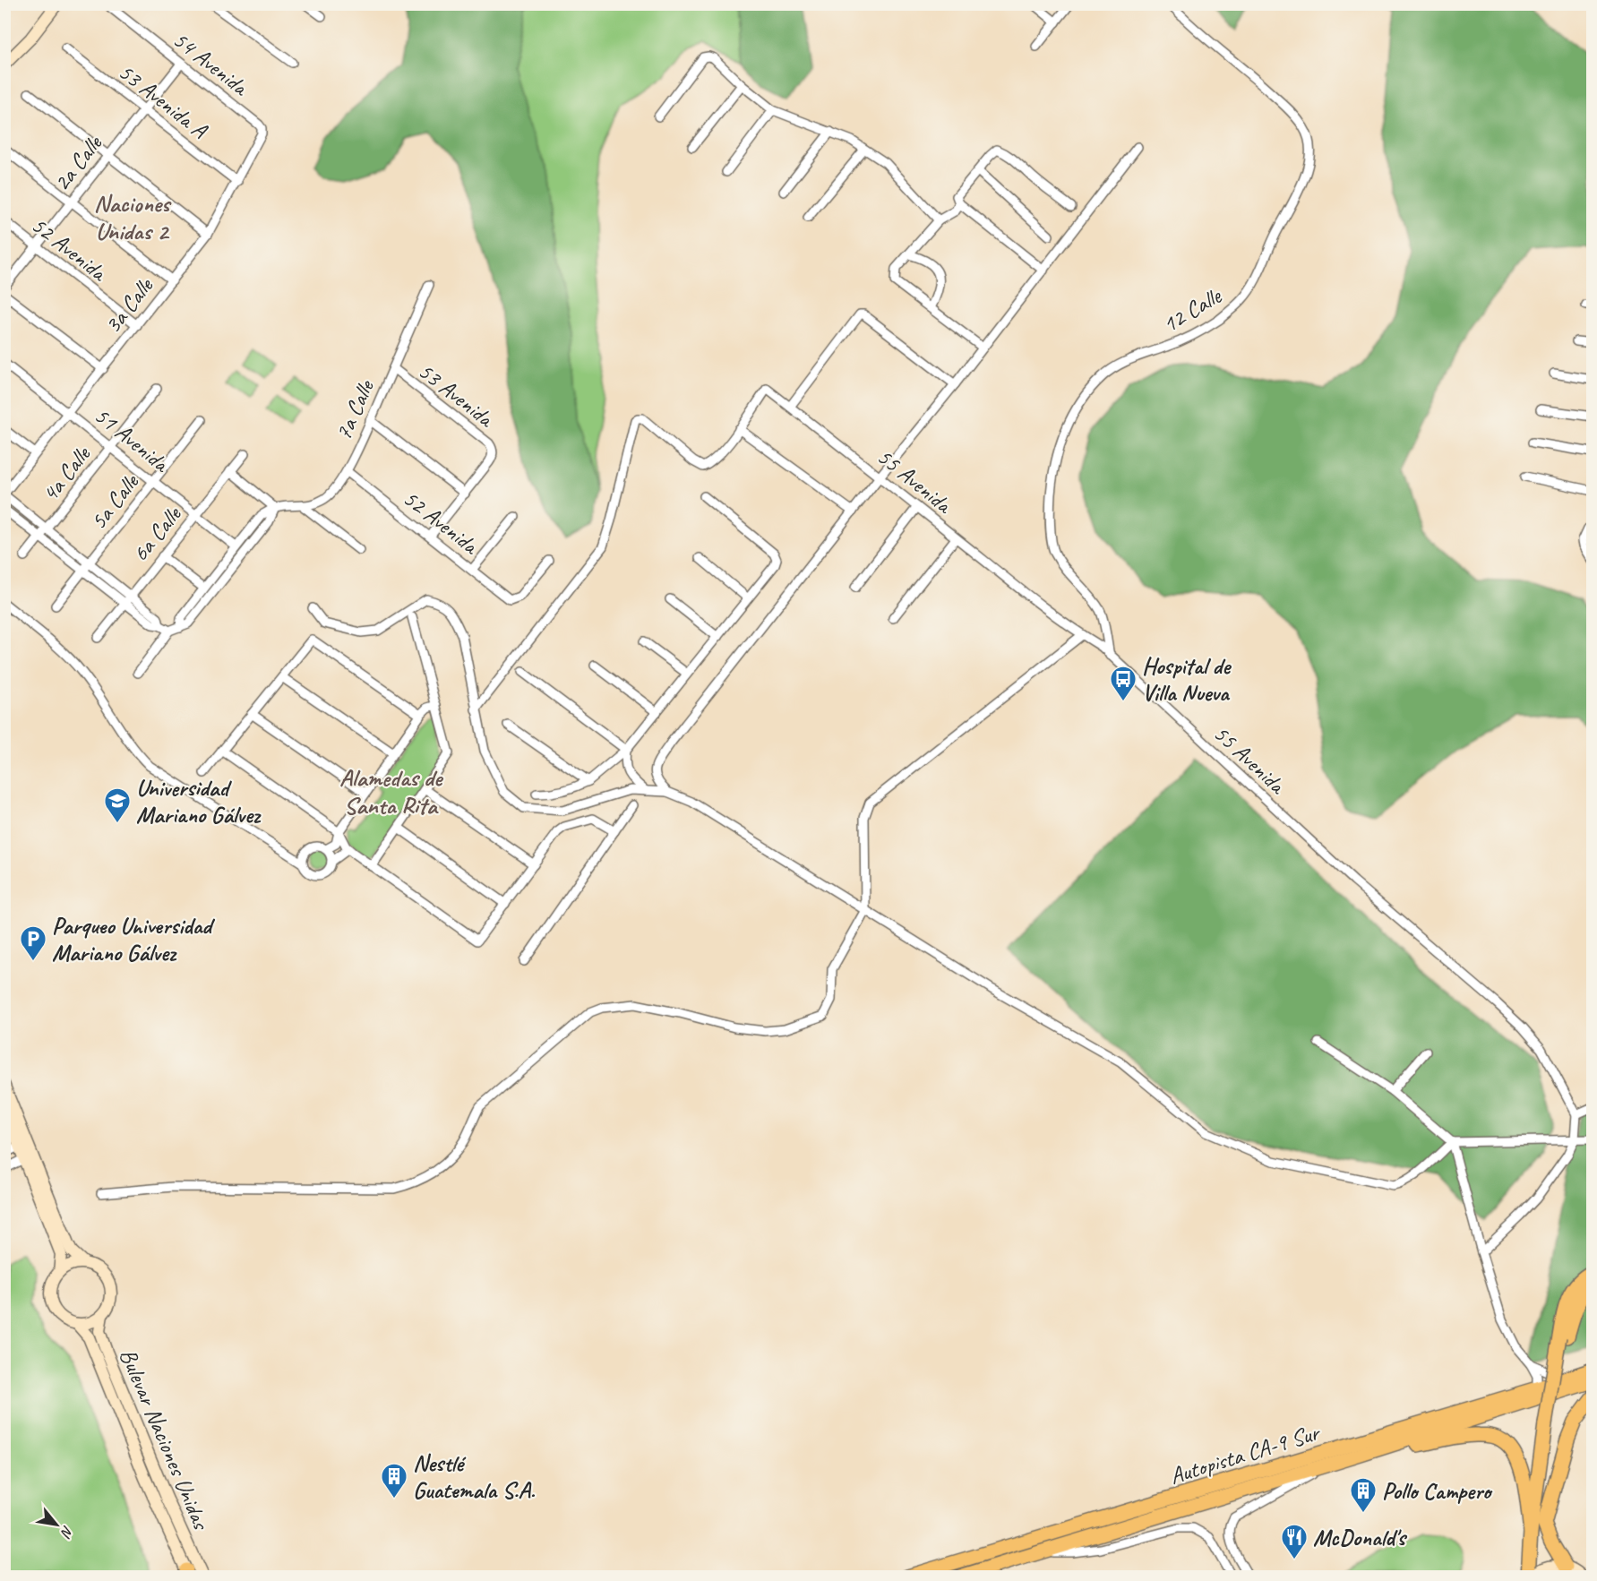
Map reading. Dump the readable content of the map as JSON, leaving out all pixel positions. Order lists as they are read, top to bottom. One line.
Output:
{"streets":{"highway":["Autopista CA-9 Sur"],"main road":["Bulevar Naciones Unidas"],"street":["54 Avenida","53 Avenida A","2a Calle","52 Avenida","3a Calle","12 Calle","53 Avenida","7a Calle","51 Avenida","4a Calle","55 Avenida","5a Calle","6a Calle"]},"crossings":[["54 Avenida","2a Calle"],["54 Avenida","3a Calle"],["53 Avenida A","2a Calle"],["53 Avenida A","3a Calle"],["2a Calle","52 Avenida"],["52 Avenida","3a Calle"],["52 Avenida","7a Calle"],["3a Calle","51 Avenida"],["12 Calle","55 Avenida"],["53 Avenida","7a Calle"],["51 Avenida","4a Calle"],["51 Avenida","5a Calle"],["51 Avenida","6a Calle"]],"districts":["Naciones Unidas 2","Alamedas de Santa Rita"],"places":{"bus stop":["Hospital de Villa Nueva"],"school or university":["Universidad Mariano Gálvez"],"parking":["Parqueo Universidad Mariano Gálvez"],"building":["Nestlé Guatemala S.A.","Pollo Campero"],"restaurant":["McDonald's"]},"north":"bottom right"}
